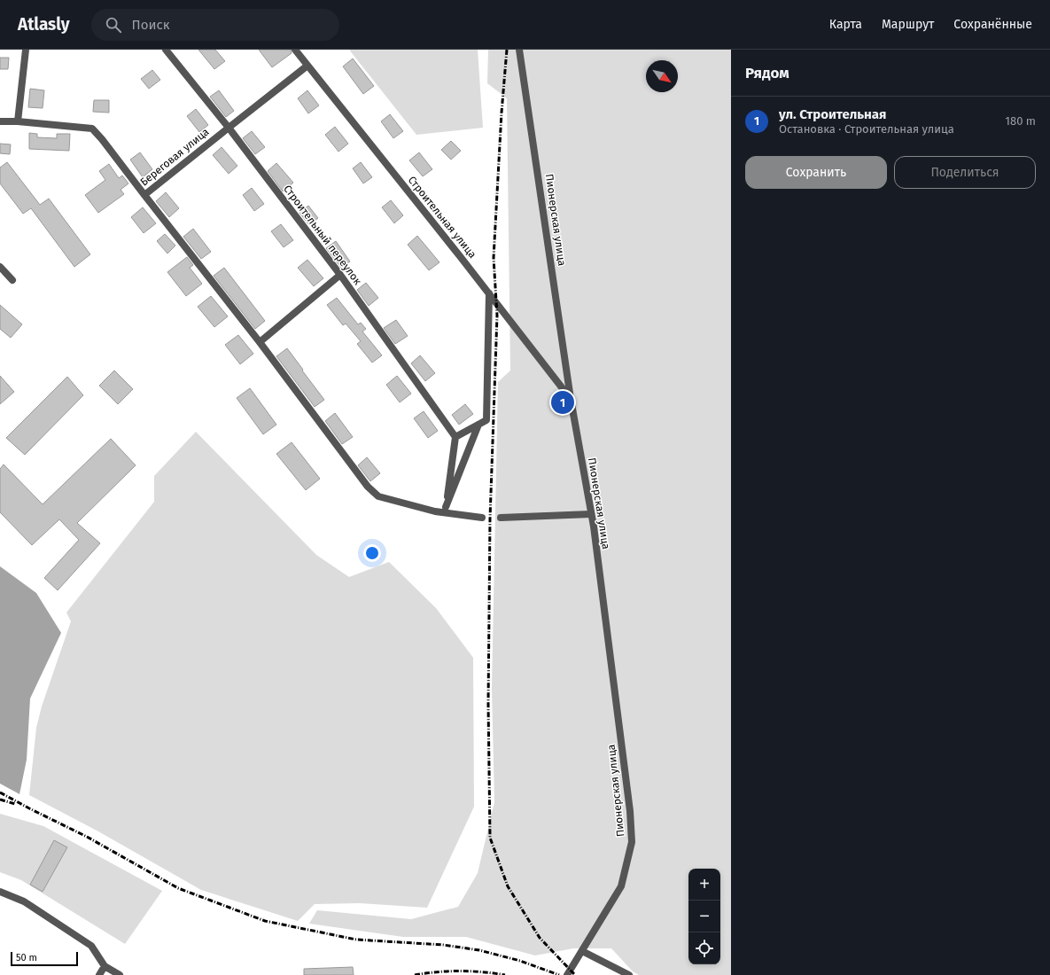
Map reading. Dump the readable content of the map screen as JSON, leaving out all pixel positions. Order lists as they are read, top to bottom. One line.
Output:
{"streets":{"street":["Береговая улица","Строительная улица","Пионерская улица","Строительный переулок"]},"crossings":[["Береговая улица","Строительная улица"],["Береговая улица","Строительный переулок"],["Строительная улица","Пионерская улица"]],"scale_bar":"50 m","north":"bottom right","page":{"header":"Atlasly","search":"Поиск","nav":["Карта","Маршрут","Сохранённые"],"heading":"Рядом","list":[{"mark":"1","name":"ул. Строительная","note":"Остановка · Строительная улица","value":"180 m"}],"buttons":["Сохранить","Поделиться"],"pins":"1","map_buttons":["+","−"],"scale":"50 m"}}
